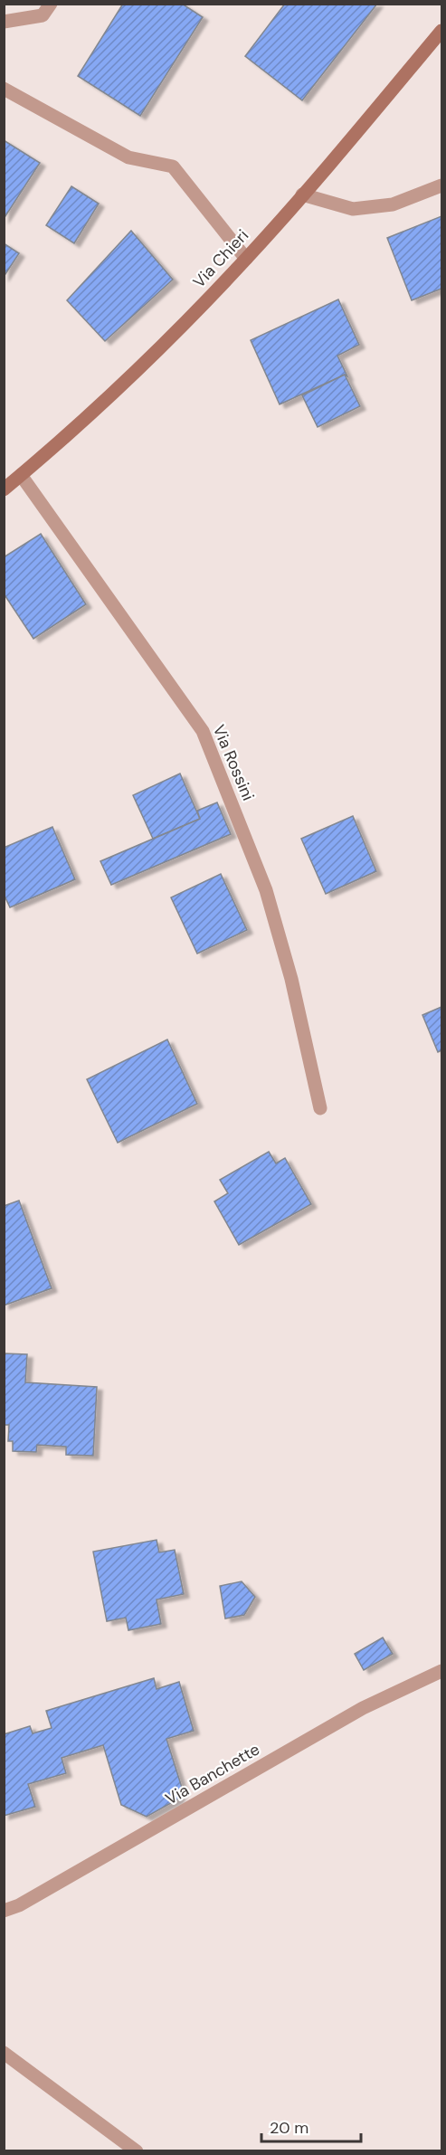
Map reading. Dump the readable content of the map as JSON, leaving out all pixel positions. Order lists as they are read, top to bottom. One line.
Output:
{"streets":{"main road":["Via Chieri"],"street":["Via Rossini","Via Banchette"]},"crossings":[["Via Chieri","Via Rossini"]],"scale_bar":"20 m"}
